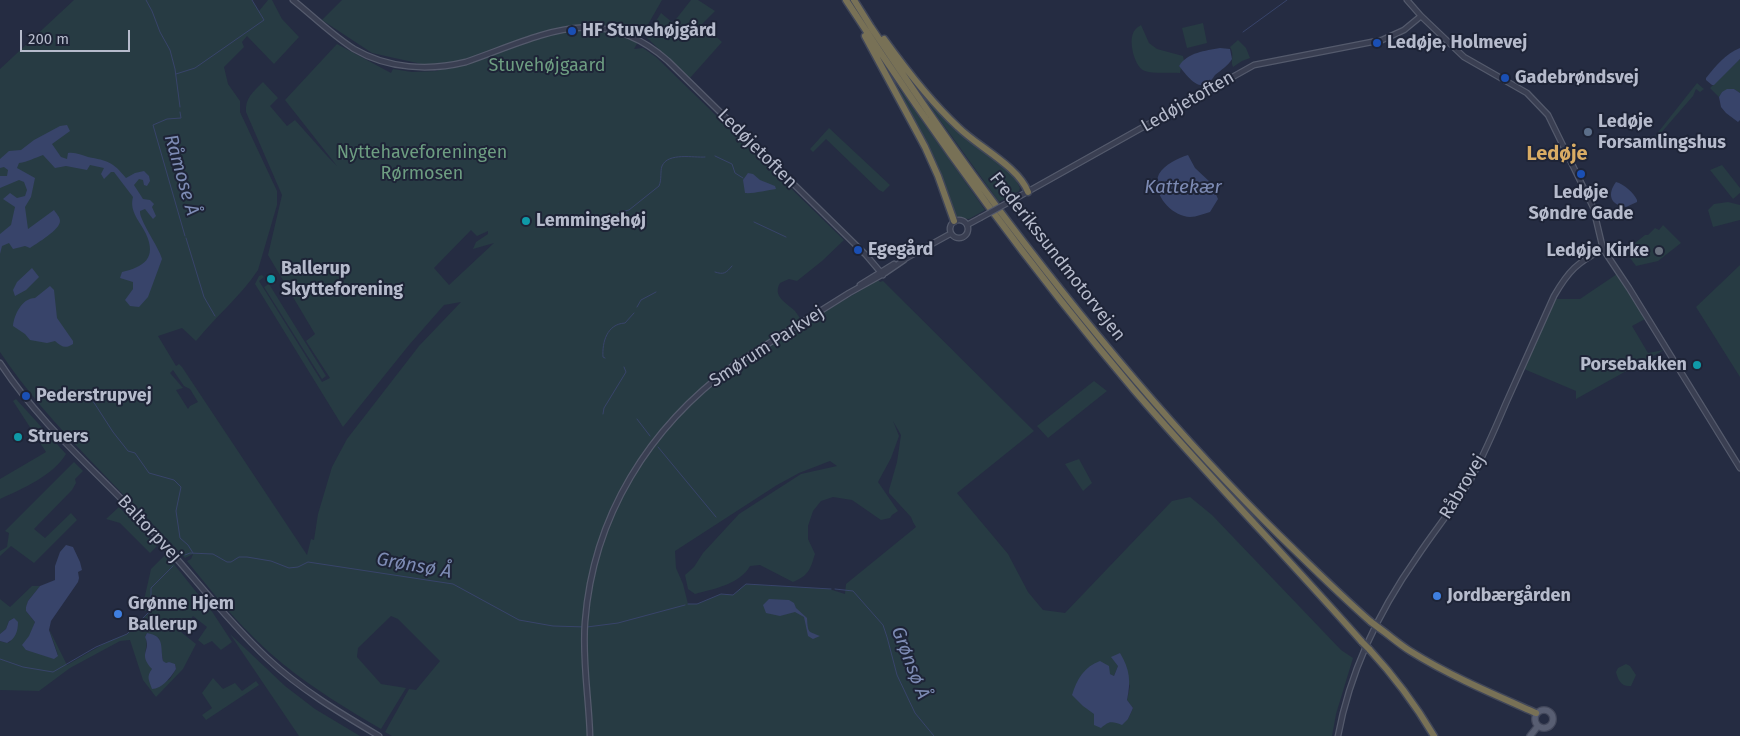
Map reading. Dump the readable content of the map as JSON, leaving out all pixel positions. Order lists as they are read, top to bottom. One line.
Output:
{"streets":{"highway":["Frederikssundmotorvejen"],"street":["Ledøjetoften","Smørum Parkvej","Råbrovej","Baltorpvej"]},"crossings":[["Ledøjetoften","Smørum Parkvej"]],"districts":["Ledøje"],"water":["Råmose Å","Kattekær","Grønsø Å"],"parks":["Stuvehøjgaard","Nyttehaveforeningen Rørmosen"],"places":["HF Stuvehøjgård","Ledøje, Holmevej","Gadebrøndsvej","Ledøje Forsamlingshus","Ledøje Søndre Gade","Lemmingehøj","Egegård","Ledøje Kirke","Ballerup Skytteforening","Porsebakken","Pederstrupvej","Struers","Jordbærgården","Grønne Hjem Ballerup"],"scale_bar":"200 m"}
